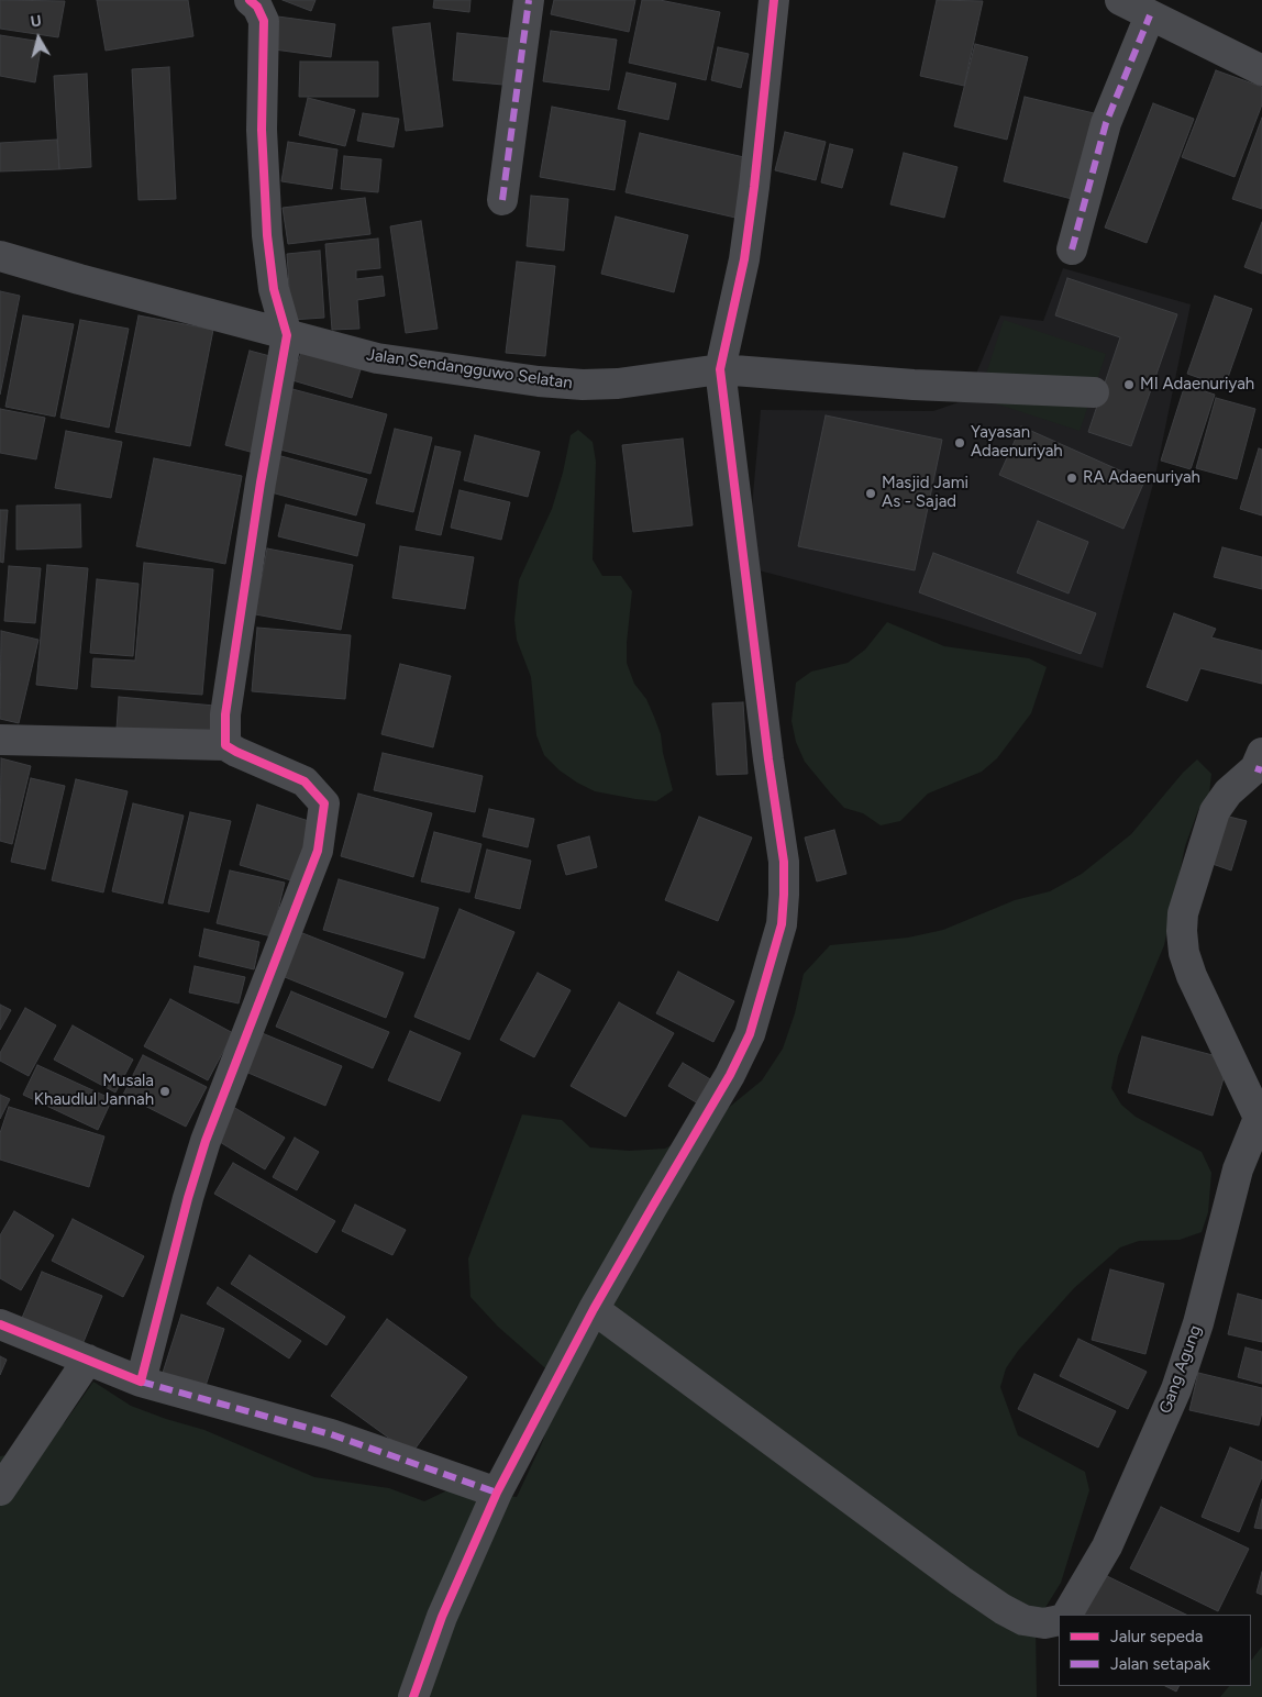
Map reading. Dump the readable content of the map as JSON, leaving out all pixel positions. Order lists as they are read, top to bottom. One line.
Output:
{"streets":{"street":["Jalan Sendangguwo Selatan","Gang Agung"]},"places":["MI Adaenuriyah","Yayasan Adaenuriyah","RA Adaenuriyah","Masjid Jami As - Sajad","Musala Khaudlul Jannah"],"legend":["Jalur sepeda","Jalan setapak"],"north":"top"}
